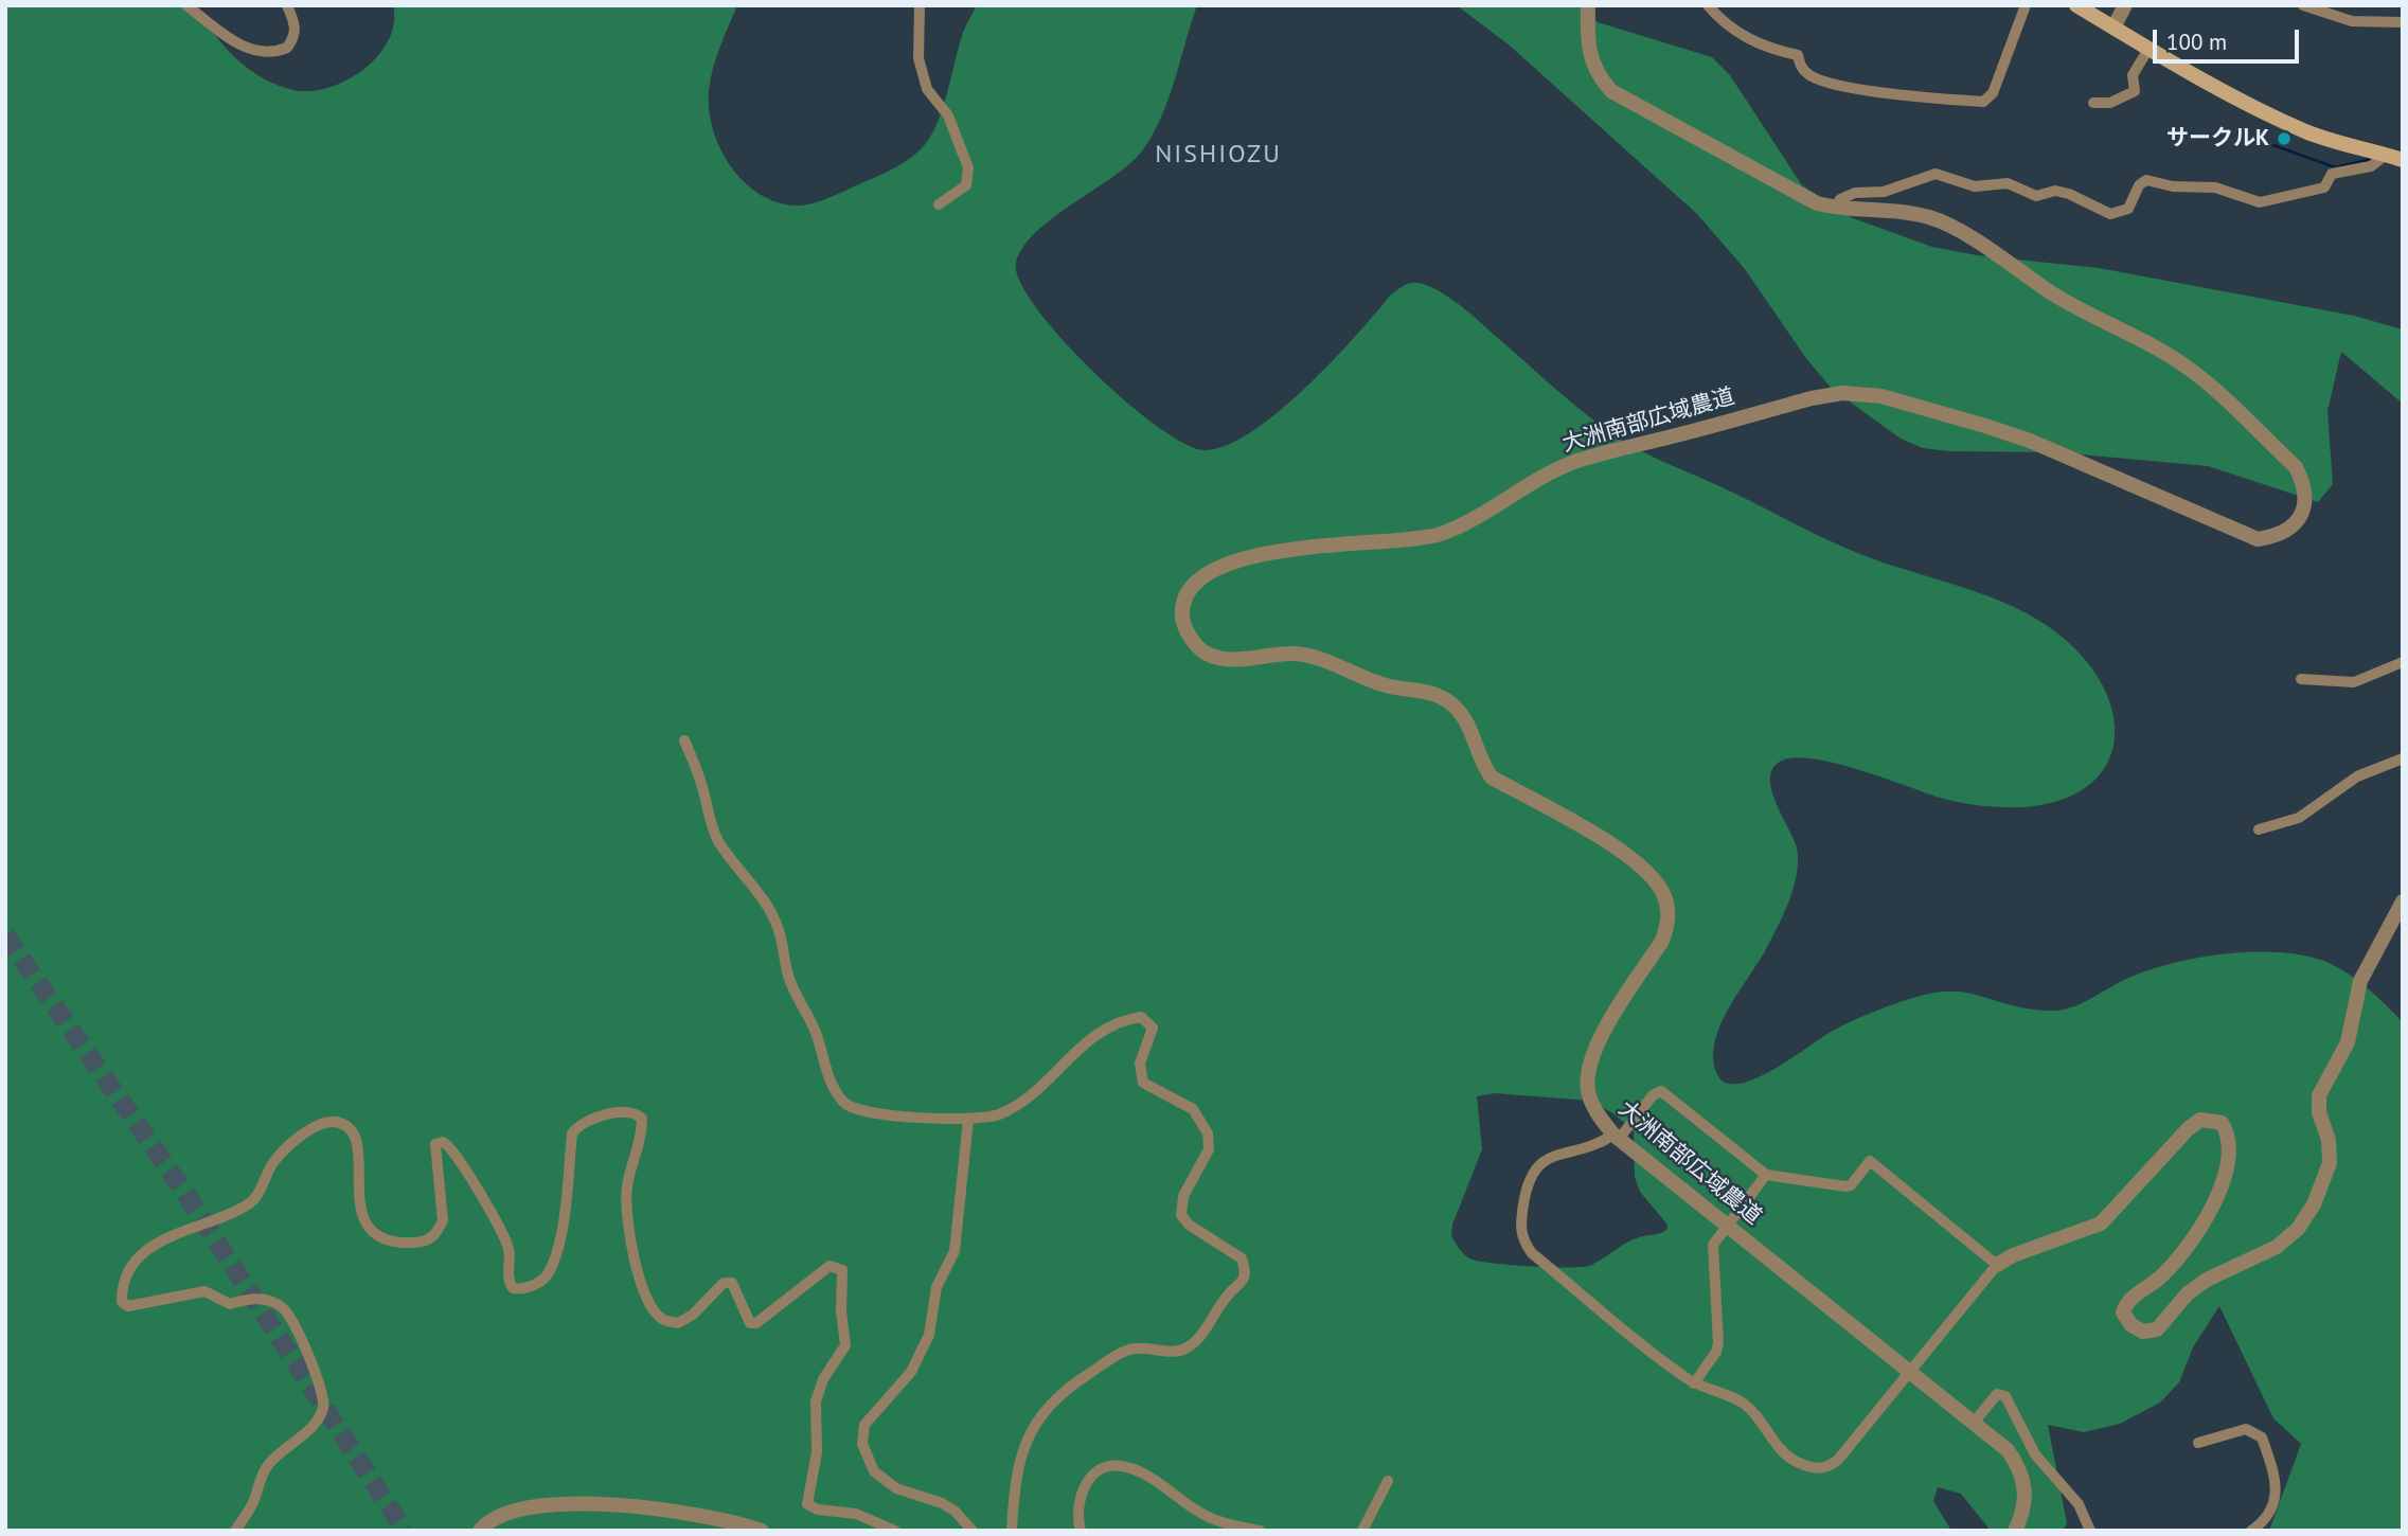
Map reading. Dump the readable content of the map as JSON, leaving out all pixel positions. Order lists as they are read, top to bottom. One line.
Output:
{"streets":{"street":["大洲南部広域農道"]},"districts":["NISHIOZU"],"places":["サークルK"],"scale_bar":"100 m"}
